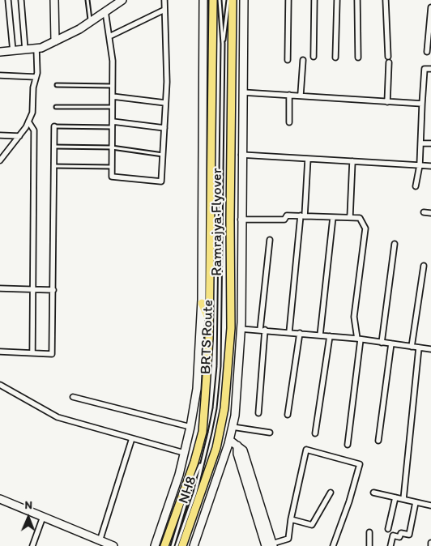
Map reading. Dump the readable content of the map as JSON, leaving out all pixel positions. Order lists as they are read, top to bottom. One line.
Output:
{"streets":{"main road":["Ramrajya Flyover","NH8"],"lane":["BRTS Route"]},"crossings":[["Ramrajya Flyover","NH8"]],"north":"top"}
